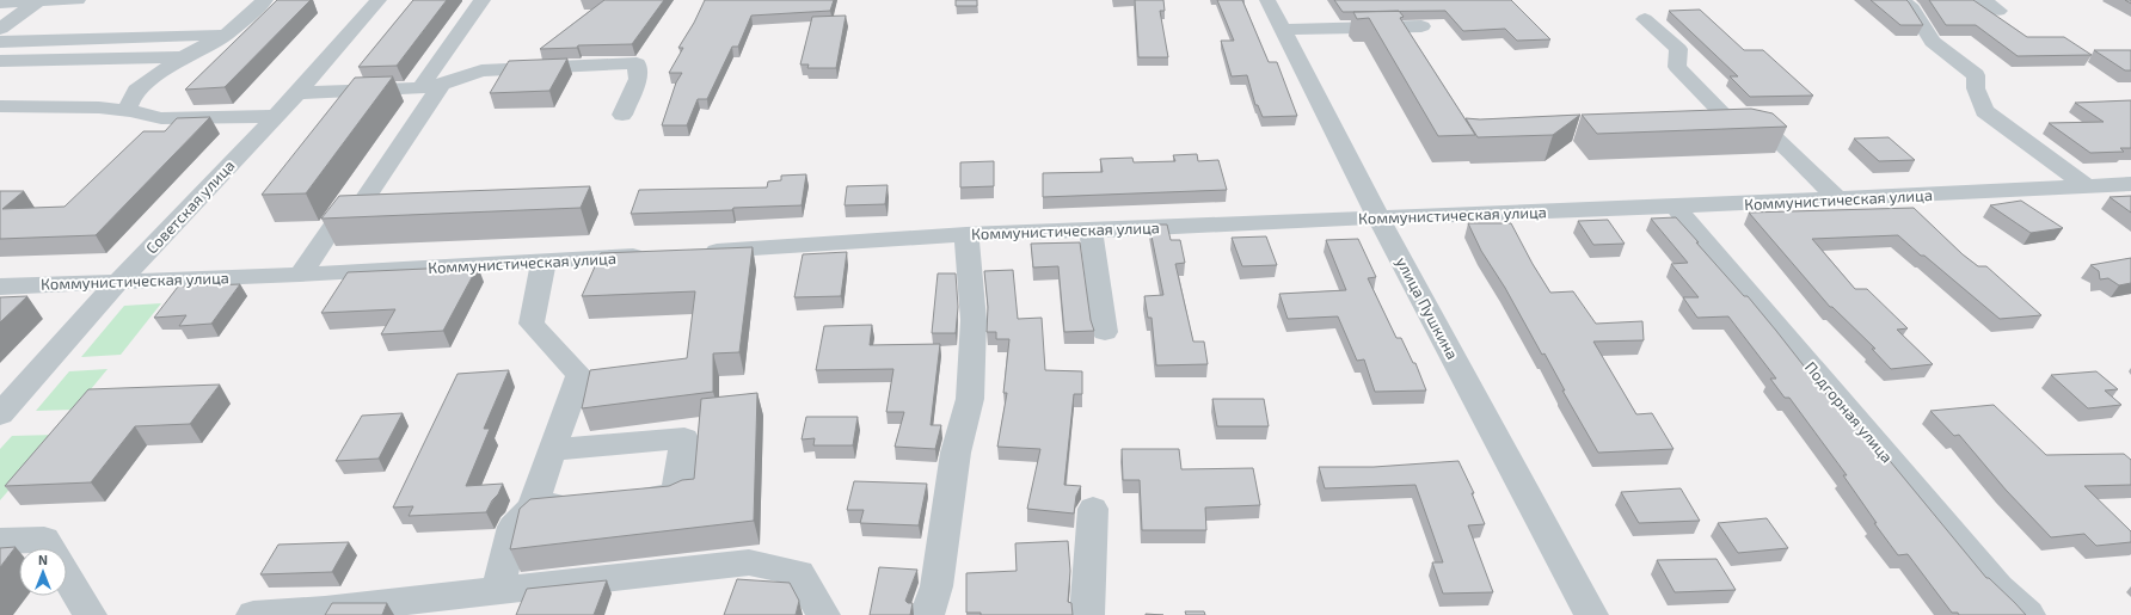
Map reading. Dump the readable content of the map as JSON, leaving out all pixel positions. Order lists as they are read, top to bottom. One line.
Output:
{"streets":{"street":["Коммунистическая улица","Советская улица","улица Пушкина","Подгорная улица"]},"crossings":[["Коммунистическая улица","Советская улица"],["Коммунистическая улица","улица Пушкина"],["Коммунистическая улица","Подгорная улица"]],"north":"top"}
